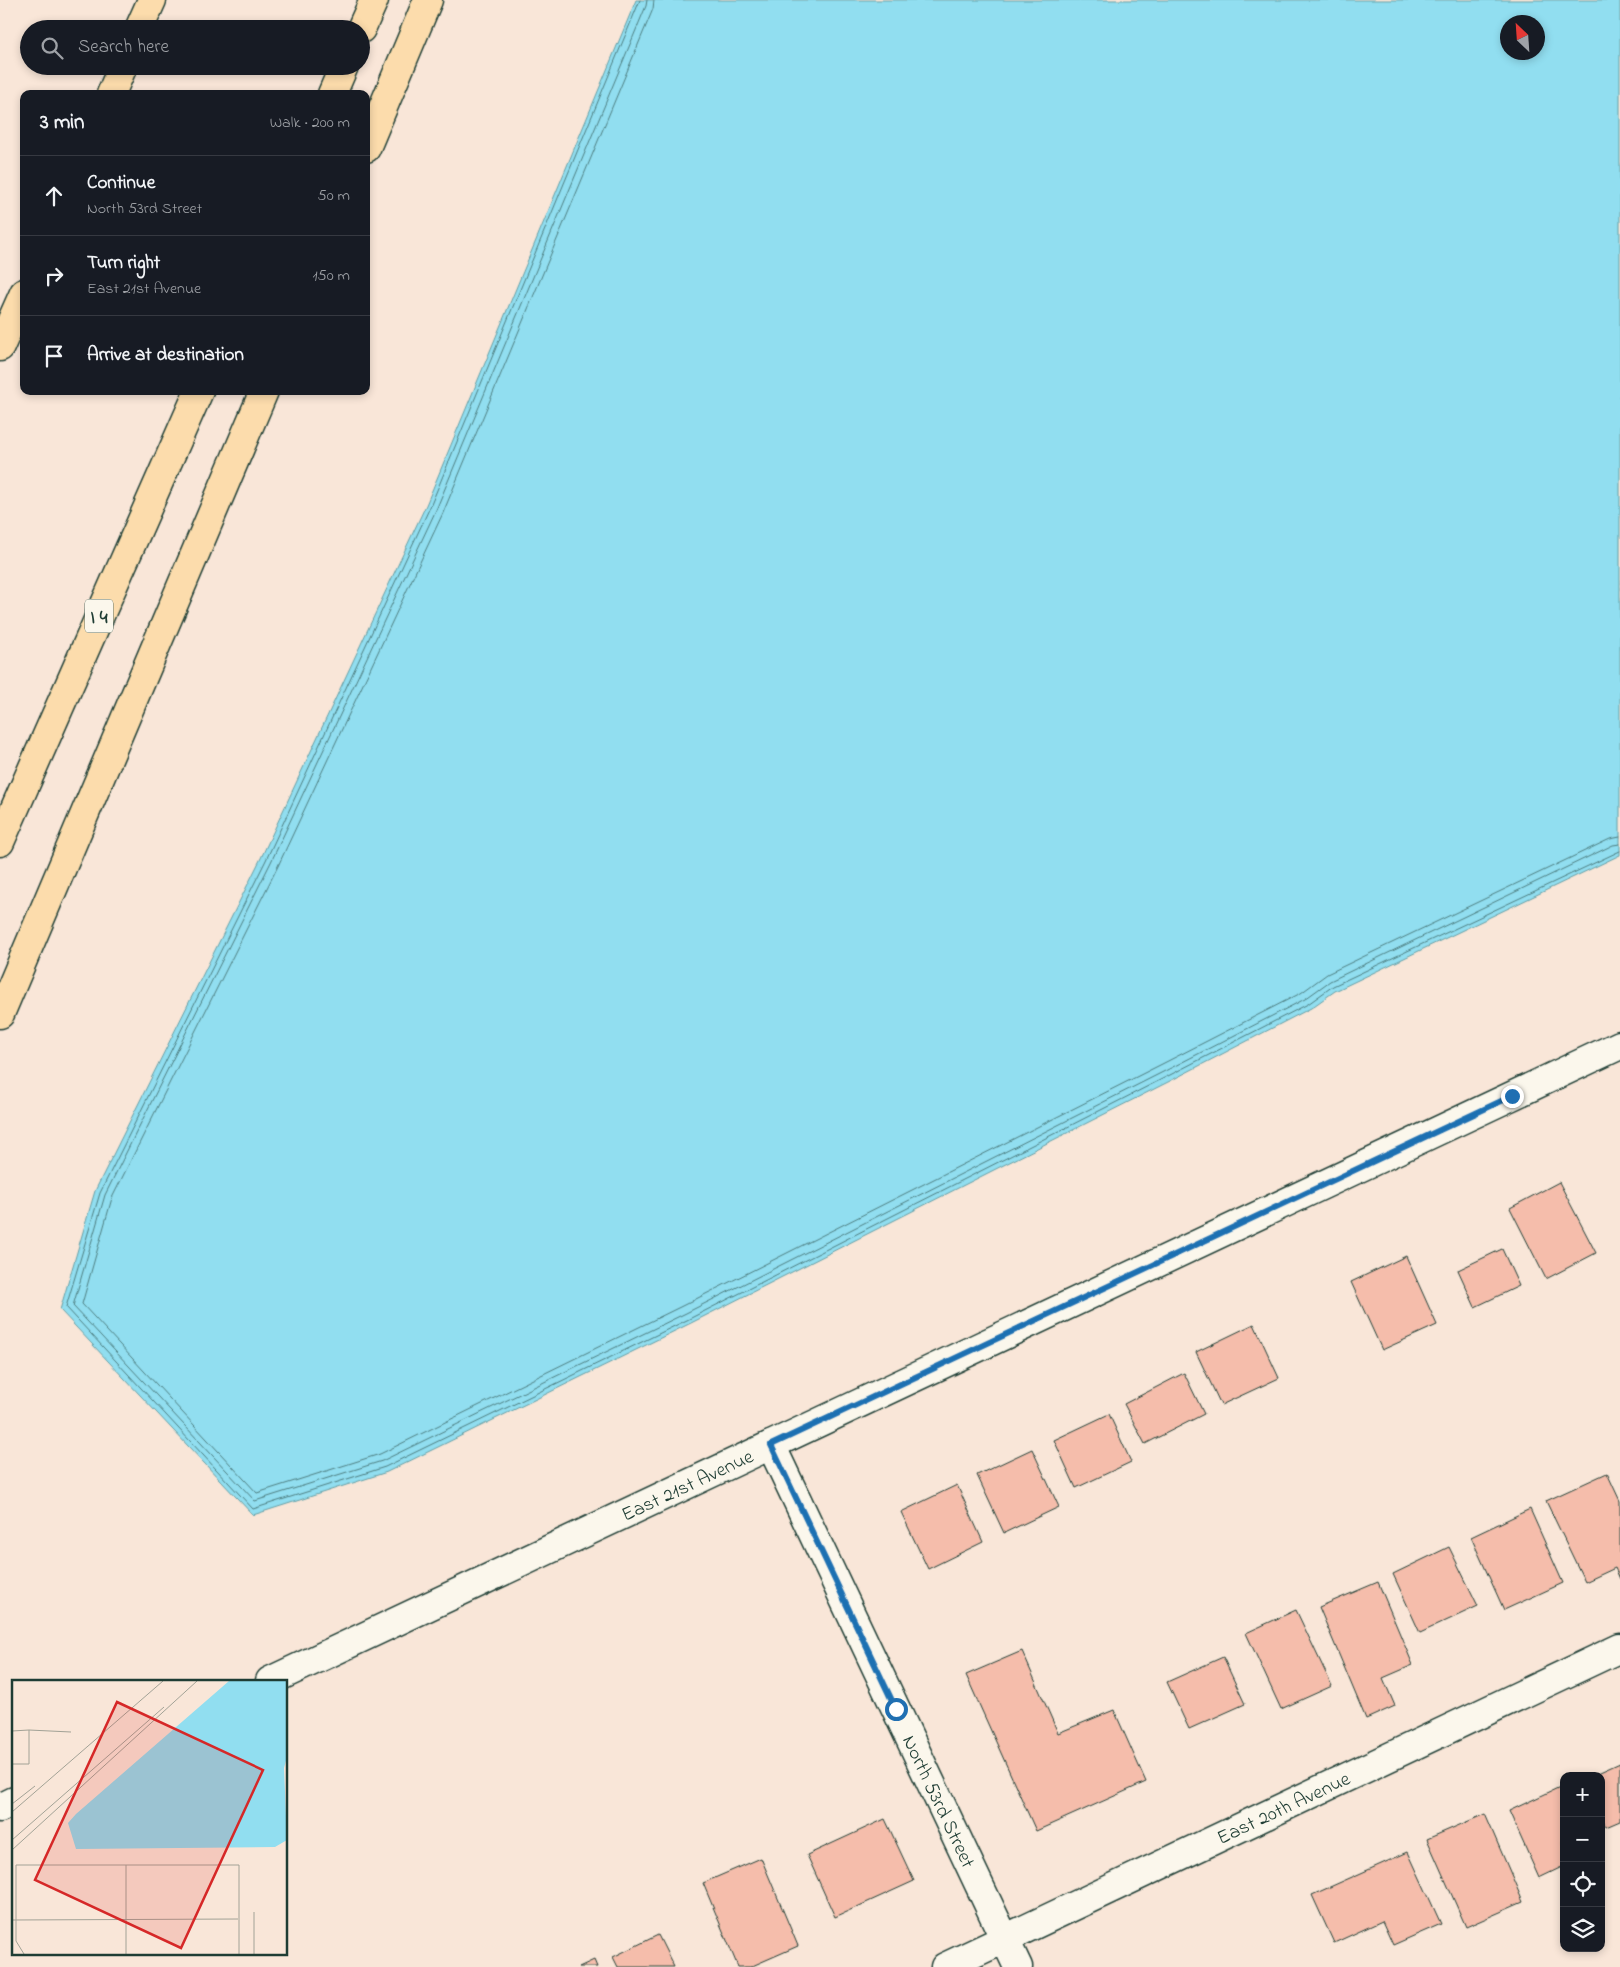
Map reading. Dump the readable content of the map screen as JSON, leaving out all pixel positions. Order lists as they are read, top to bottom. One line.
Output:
{"streets":{"highway":["I 4"],"street":["East 21st Avenue","North 53rd Street","East 20th Avenue"]},"crossings":[["East 21st Avenue","North 53rd Street"],["North 53rd Street","East 20th Avenue"]],"north":"top left","page":{"search":"Search here","heading":["3 min","Walk · 200 m"],"list":[["Continue","North 53rd Street","50 m"],["Turn right","East 21st Avenue","150 m"],"Arrive at destination"],"map_buttons":["+","−"]}}
